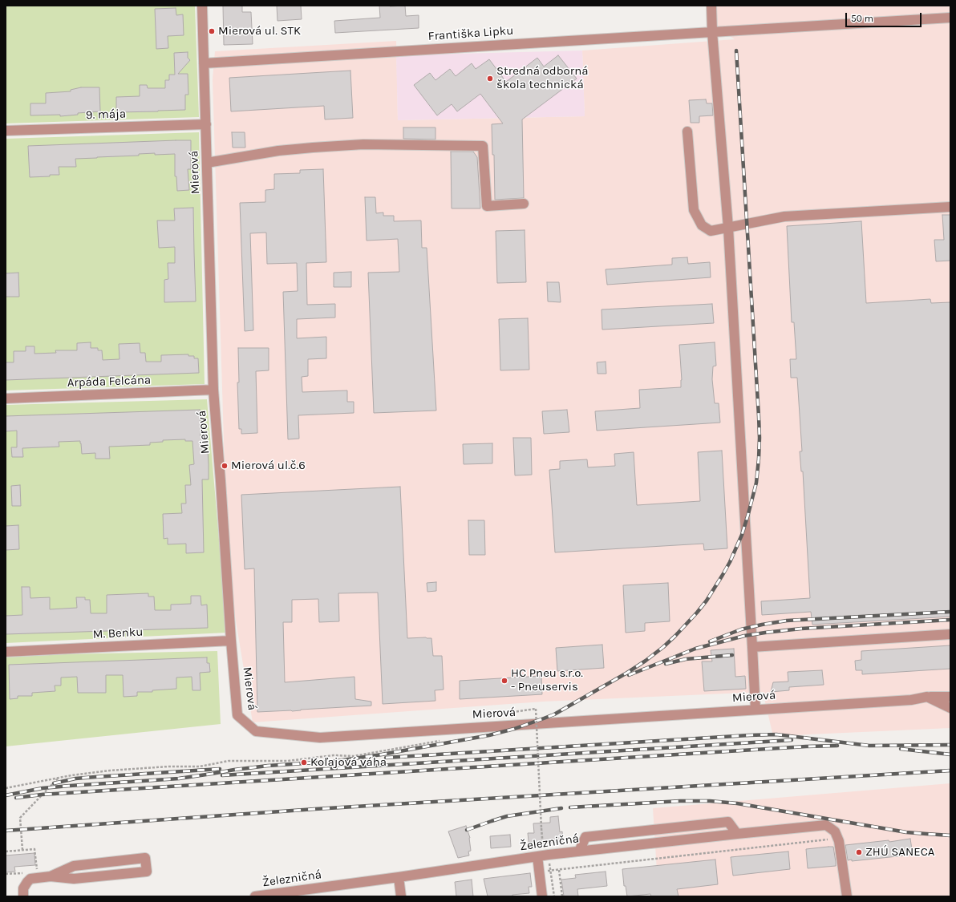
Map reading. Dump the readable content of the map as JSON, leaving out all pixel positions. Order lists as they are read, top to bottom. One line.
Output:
{"streets":{"street":["Františka Lipku","9. mája","Mierová","Arpáda Felcána","M. Benku","Železničná"]},"crossings":[["Františka Lipku","Mierová"],["9. mája","Mierová"],["Mierová","Arpáda Felcána"],["Mierová","M. Benku"]],"places":["Mierová ul. STK","Stredná odborná škola technická","Mierová ul.č.6","HC Pneu s.r.o. - Pneuservis","Koľajová váha","ZHÚ SANECA"],"scale_bar":"50 m"}
